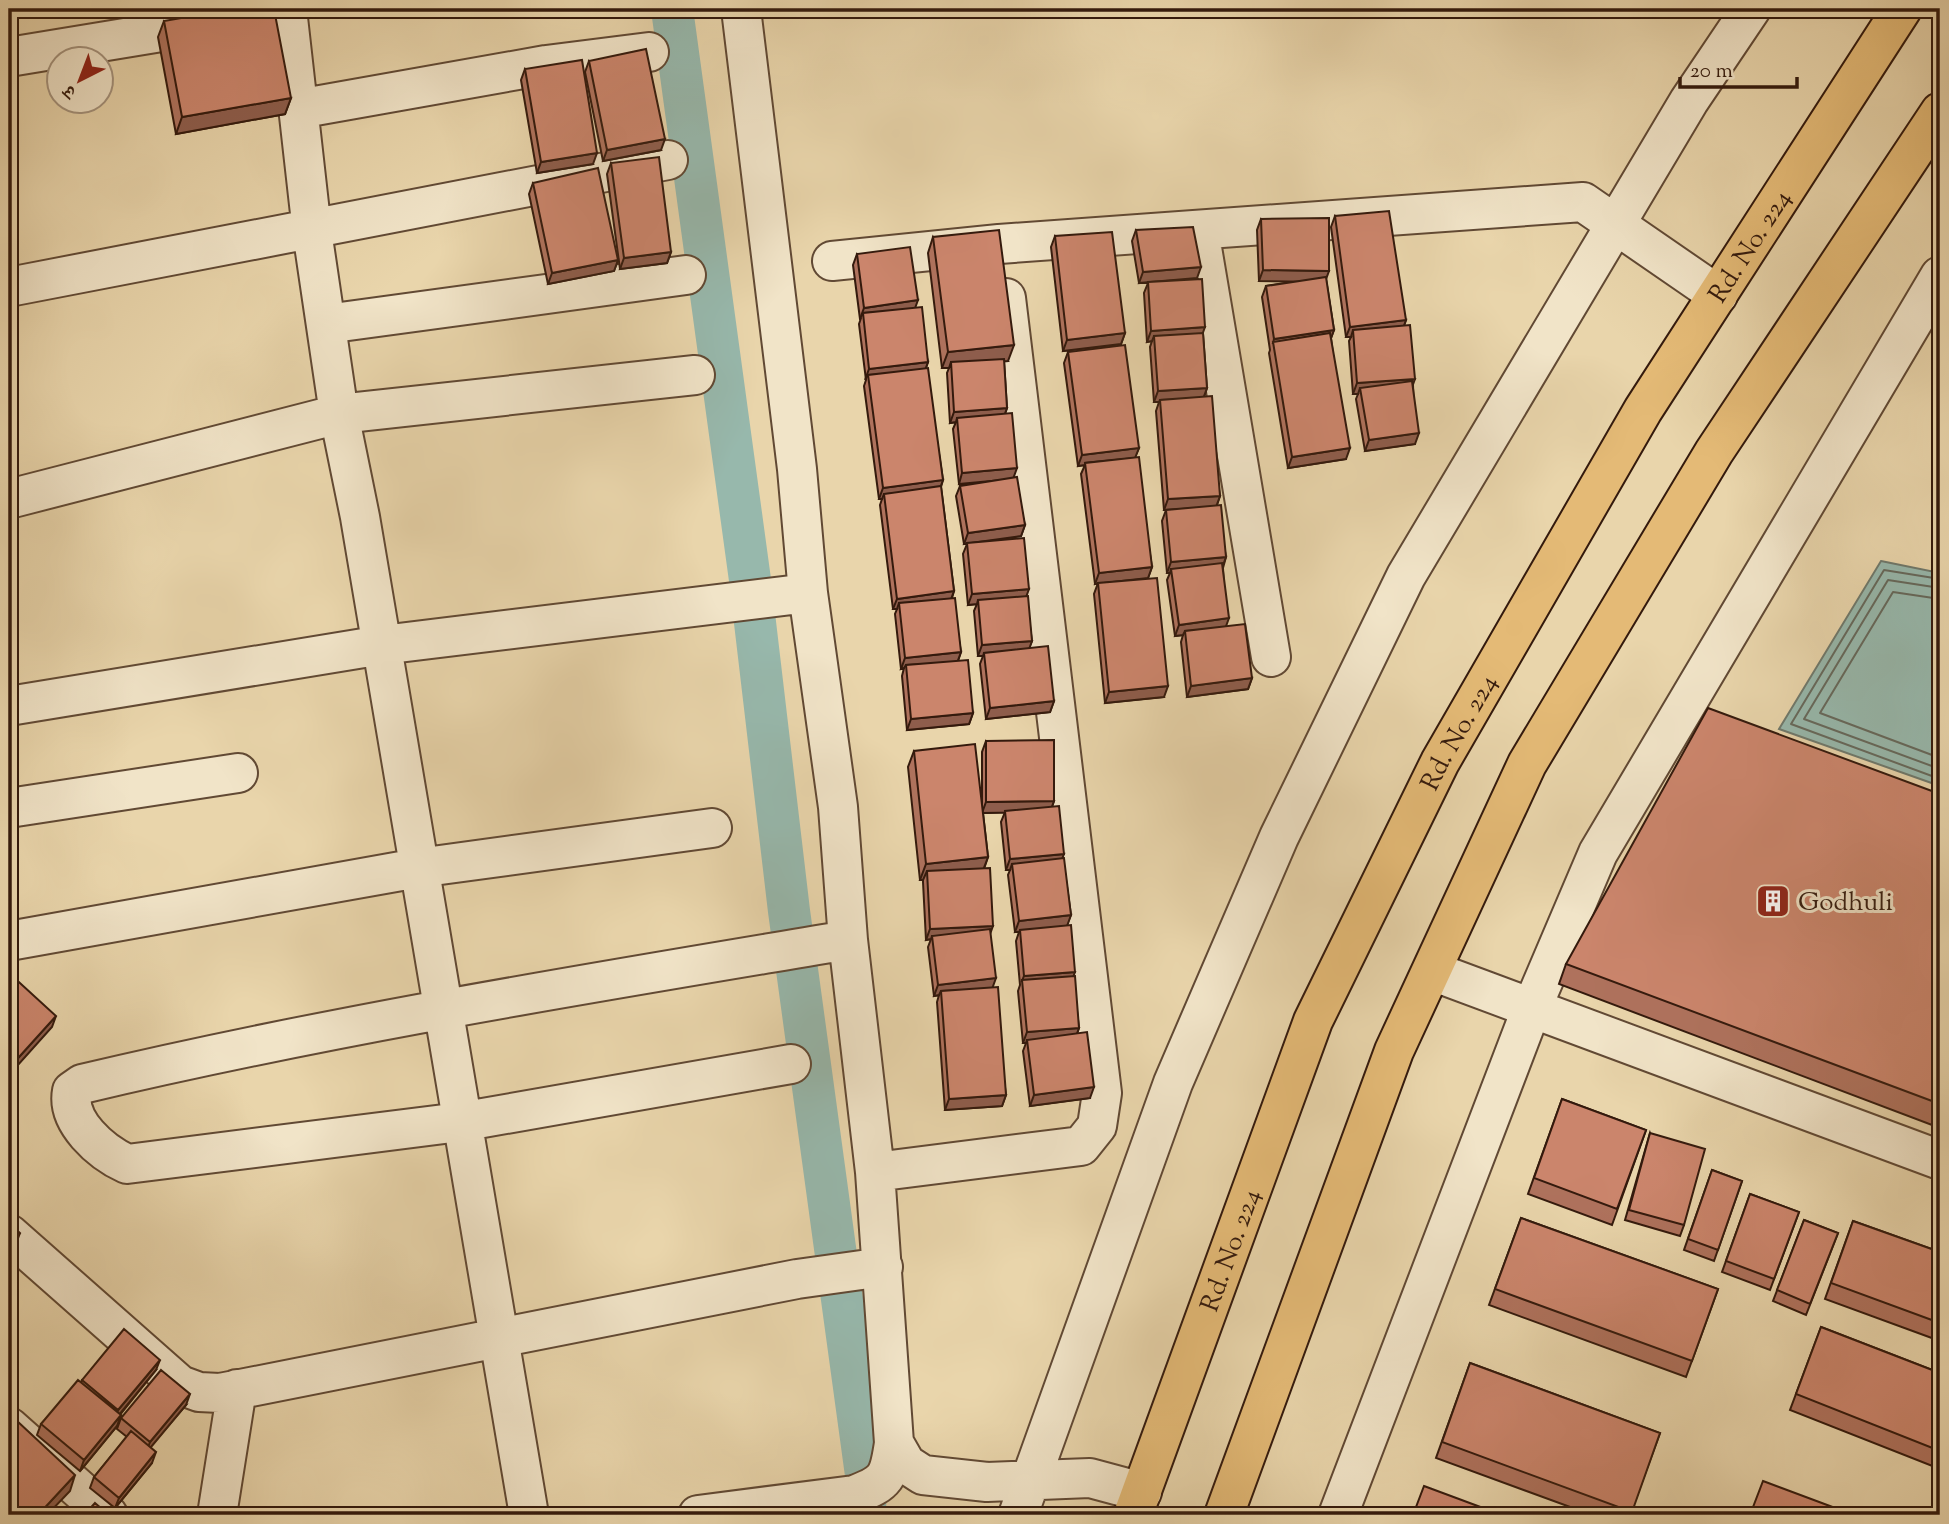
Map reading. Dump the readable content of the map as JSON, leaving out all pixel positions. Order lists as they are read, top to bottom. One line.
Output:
{"streets":{"main road":["Rd. No. 224"]},"places":{"building":["Godhuli"]},"scale_bar":"20 m","north":"bottom left"}
